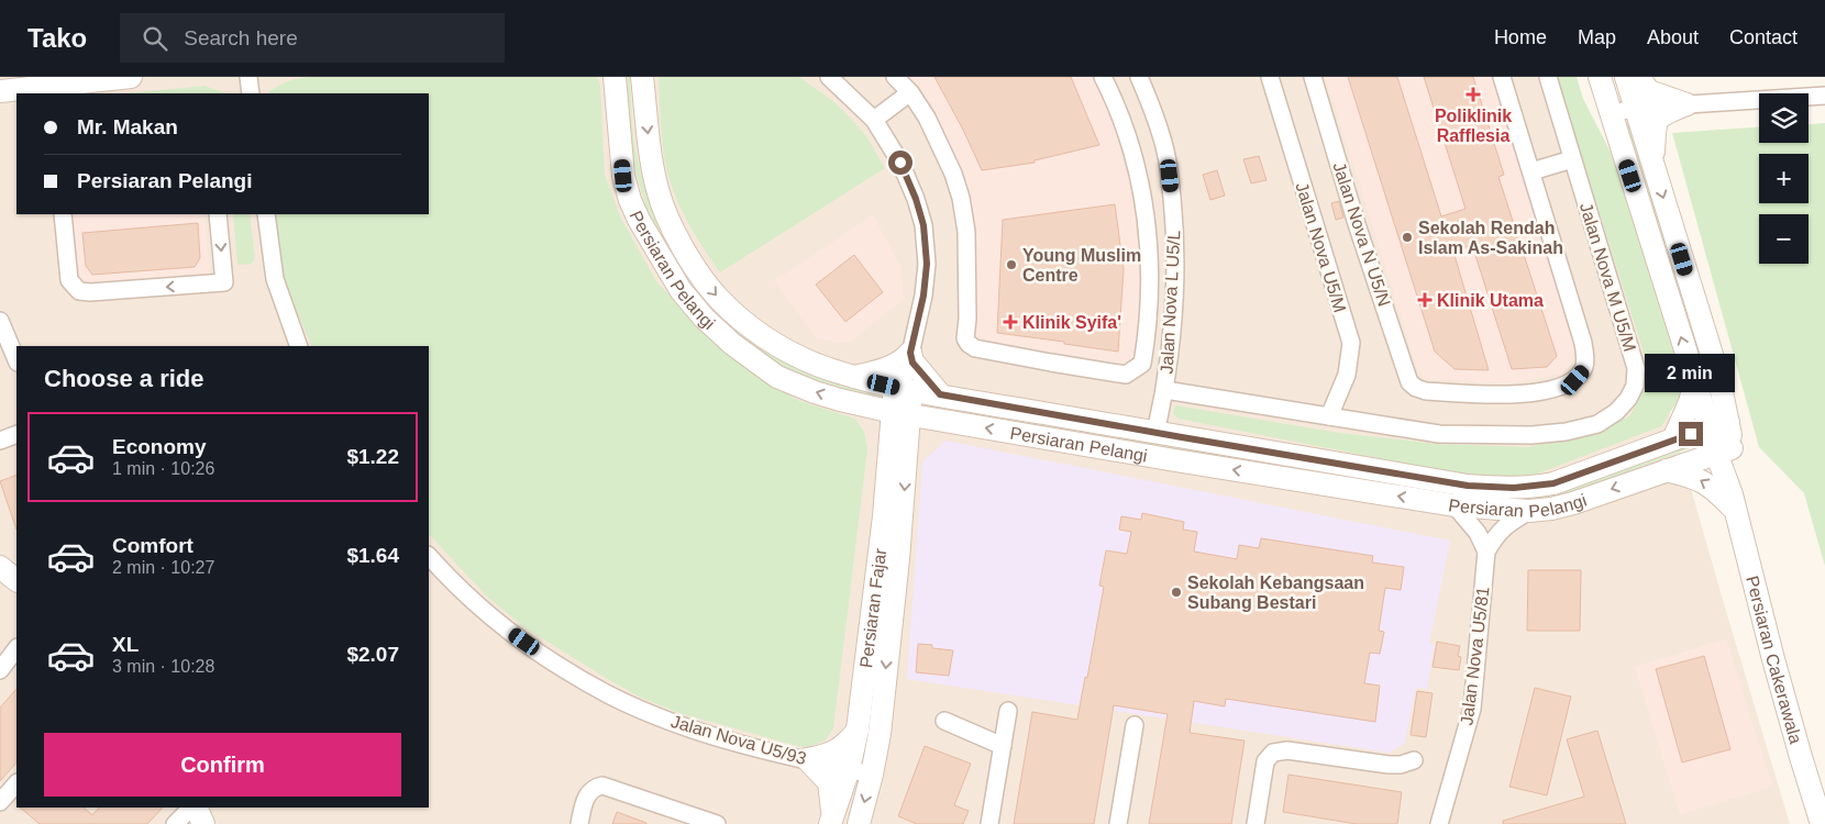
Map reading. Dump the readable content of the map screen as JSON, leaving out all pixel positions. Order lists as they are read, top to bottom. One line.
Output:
{"streets":{"street":["Jalan Nova N U5/N","Jalan Nova U5/M","Persiaran Pelangi","Jalan Nova M U5/M","Jalan Nova L U5/L","Persiaran Fajar","Jalan Nova U5/81","Persiaran Cakerawala","Jalan Nova U5/93"]},"crossings":[["Jalan Nova U5/M","Jalan Nova M U5/M"],["Persiaran Pelangi","Jalan Nova L U5/L"],["Persiaran Pelangi","Persiaran Cakerawala"],["Jalan Nova M U5/M","Jalan Nova L U5/L"],["Persiaran Fajar","Jalan Nova U5/93"]],"places":{"health":["Poliklinik Rafflesia","Klinik Utama","Klinik Syifa'"],"other":["Sekolah Rendah Islam As-Sakinah","Young Muslim Centre","Sekolah Kebangsaan Subang Bestari"]},"page":{"header":"Tako","search":"Search here","nav":["Home","Map","About","Contact"],"map_buttons":["+","−"],"banner":["Mr. Makan","Persiaran Pelangi"],"heading":"Choose a ride","bubble":"2 min","list":[{"name":"Economy","note":"1 min · 10:26","value":"$1.22"},{"name":"Comfort","note":"2 min · 10:27","value":"$1.64"},{"name":"XL","note":"3 min · 10:28","value":"$2.07"}],"buttons":"Confirm"}}
